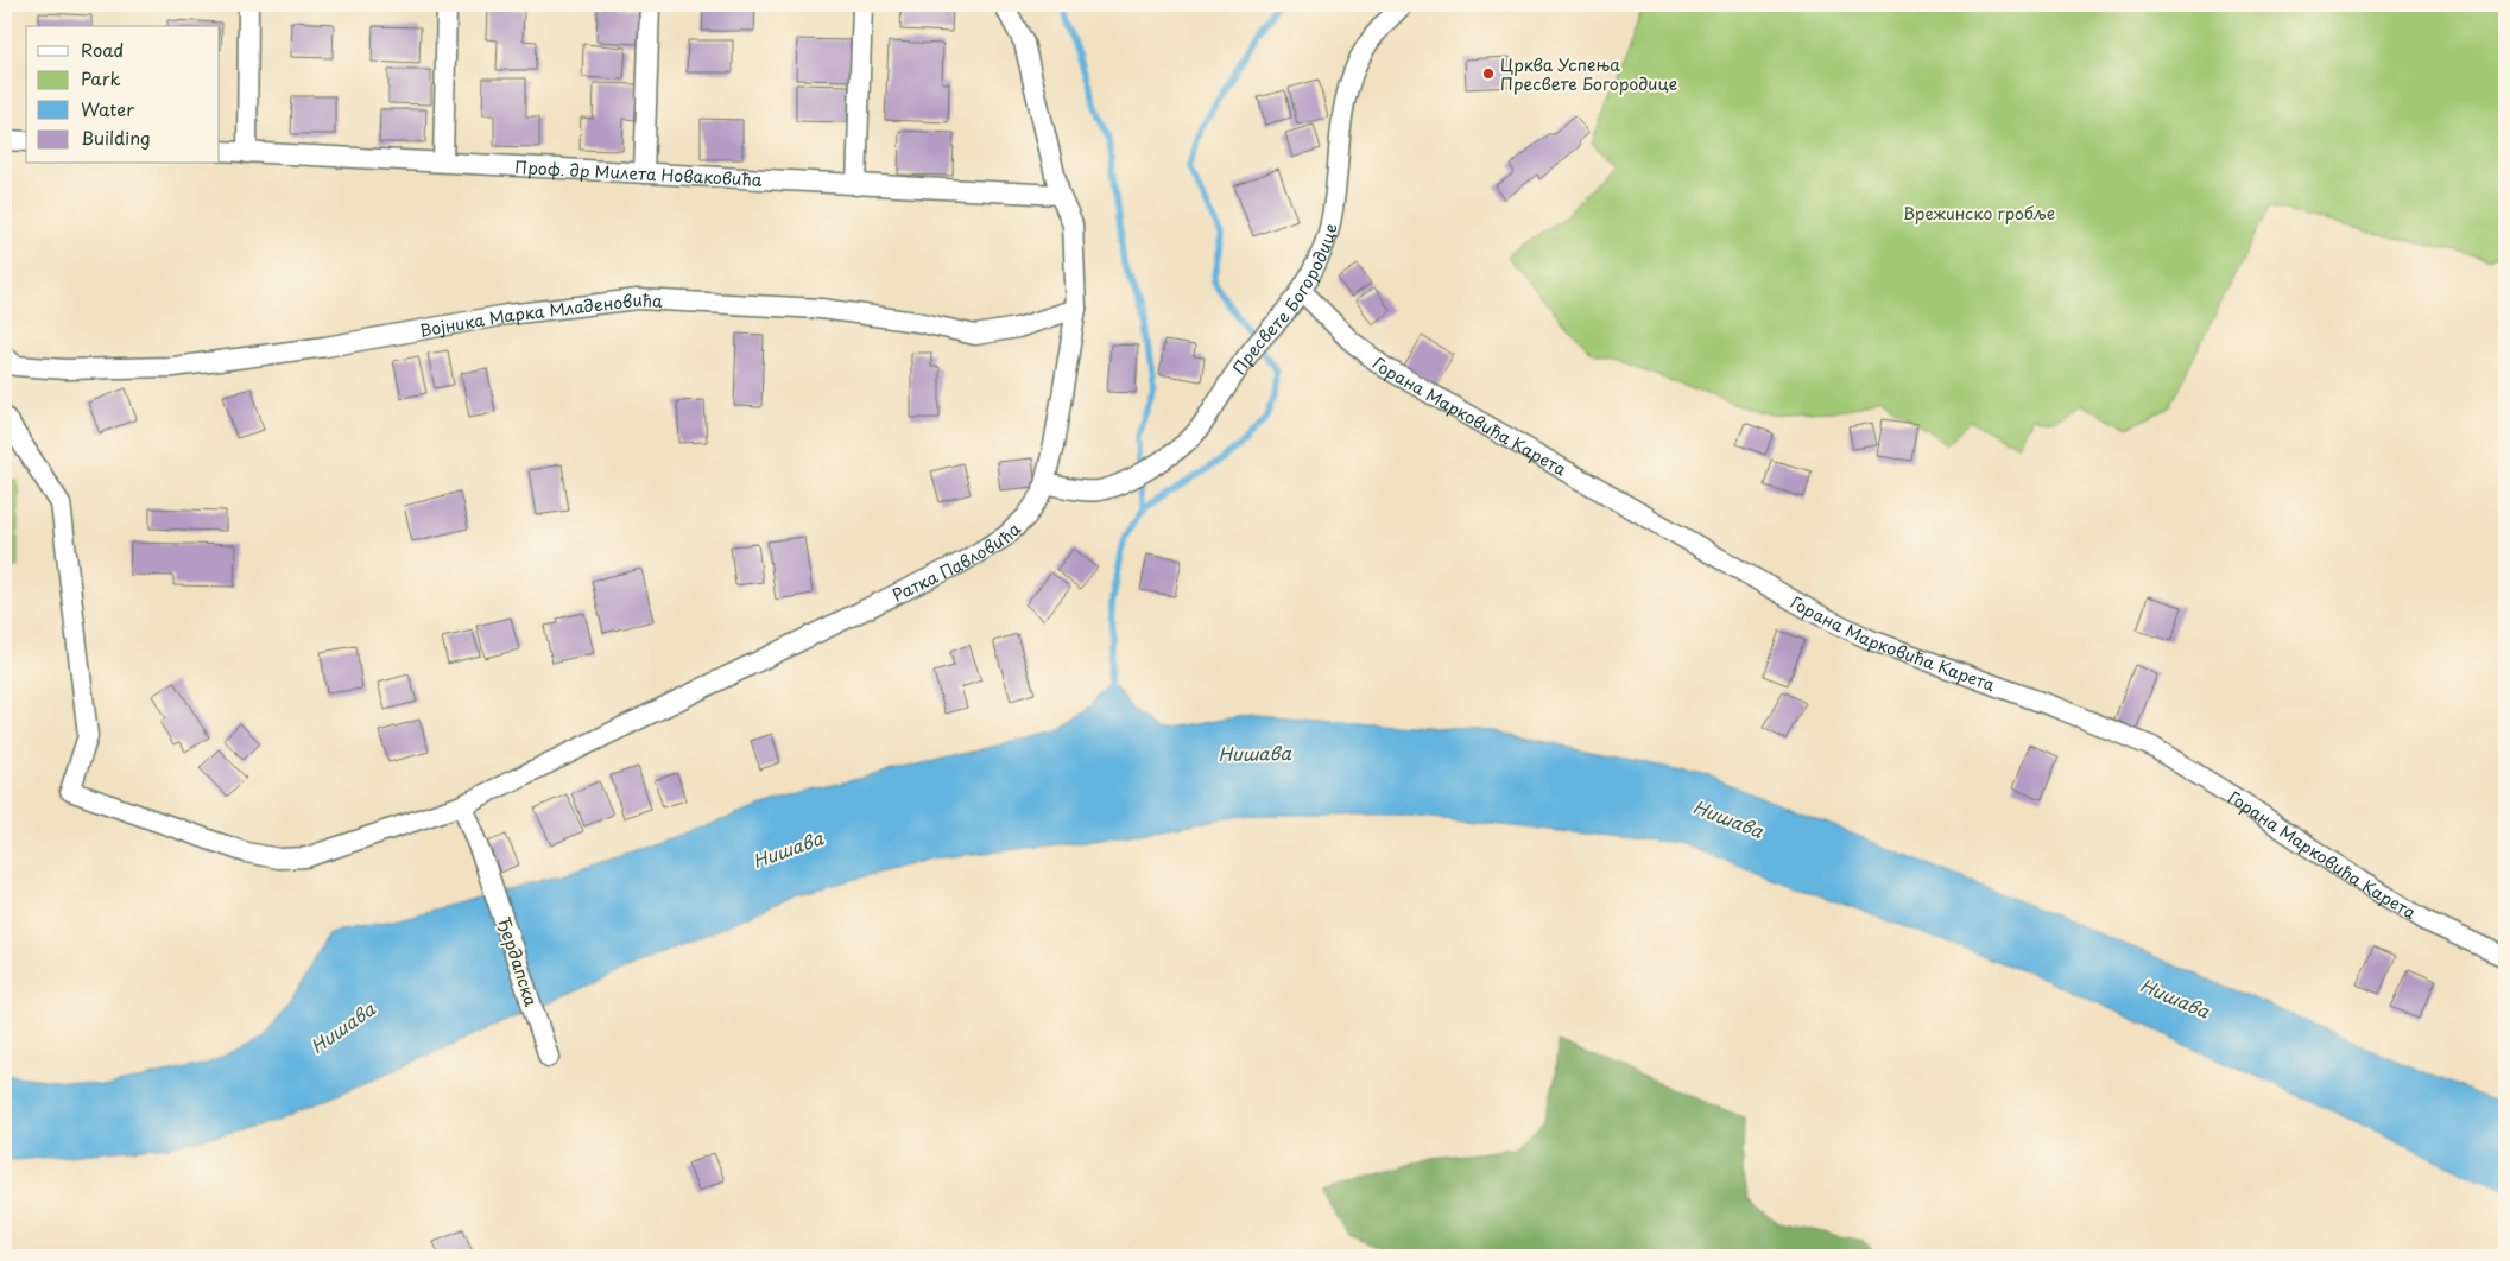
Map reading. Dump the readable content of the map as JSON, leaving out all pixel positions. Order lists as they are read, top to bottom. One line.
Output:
{"streets":{"street":["Проф. др Милета Новаковића","Пресвете Богородице","Војника Марка Младеновића","Горана Марковића Карета","Ратка Павловића","Ђердапска"]},"crossings":[["Проф. др Милета Новаковића","Ратка Павловића"],["Пресвете Богородице","Горана Марковића Карета"],["Пресвете Богородице","Ратка Павловића"],["Војника Марка Младеновића","Ратка Павловића"],["Ратка Павловића","Ђердапска"]],"water":["Нишава"],"parks":["Врежинско гробље"],"places":["Црква Успења Пресвете Богородице"],"legend":["Road","Park","Water","Building"]}
